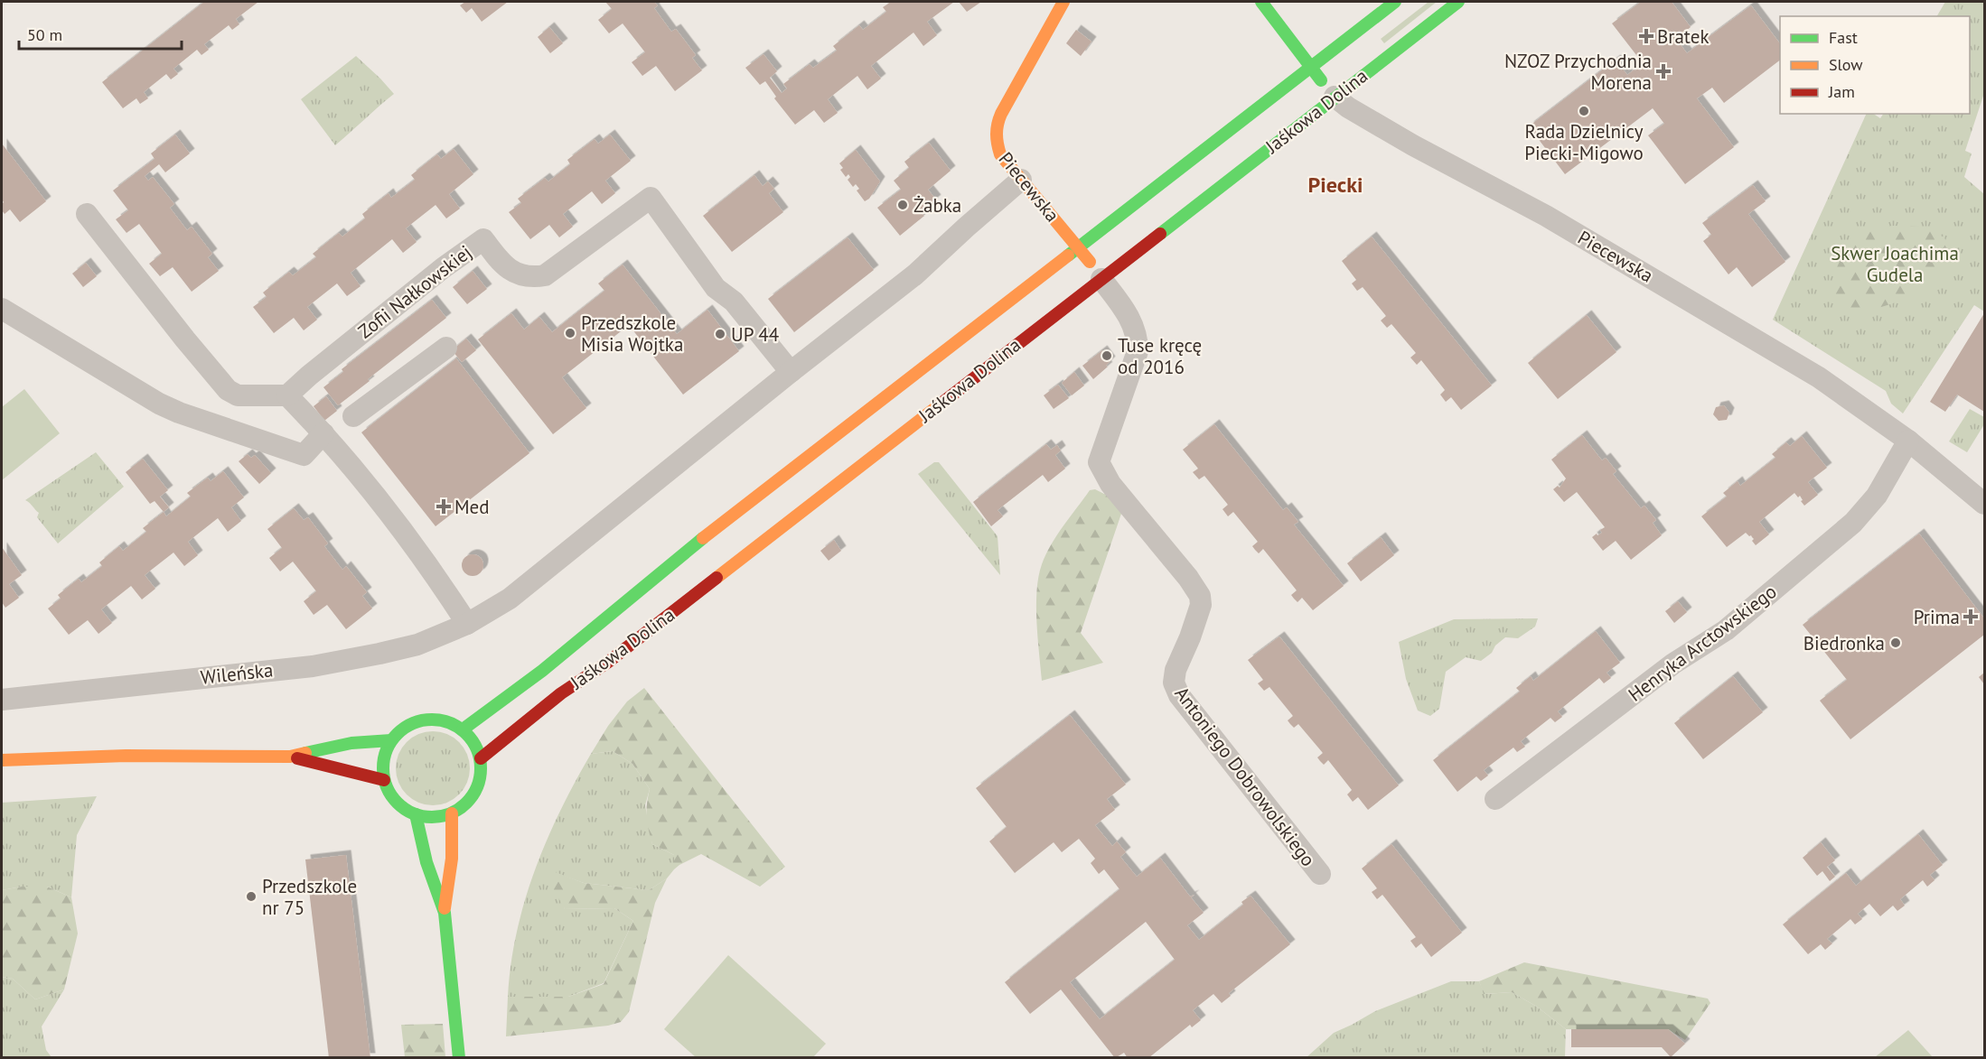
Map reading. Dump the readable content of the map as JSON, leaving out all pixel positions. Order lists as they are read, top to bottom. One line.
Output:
{"streets":{"street":["Jaśkowa Dolina","Piecewska","Zofii Nałkowskiej","Henryka Arctowskiego","Wileńska","Antoniego Dobrowolskiego"]},"crossings":[["Jaśkowa Dolina","Piecewska"],["Jaśkowa Dolina","Antoniego Dobrowolskiego"],["Piecewska","Henryka Arctowskiego"],["Piecewska","Antoniego Dobrowolskiego"]],"districts":["Piecki"],"parks":["Skwer Joachima Gudela"],"places":{"health":["Bratek","NZOZ Przychodnia Morena","Med","Prima"],"other":["Rada Dzielnicy Piecki-Migowo","Żabka","Przedszkole Misia Wojtka","UP 44","Tuse kręcę od 2016","Biedronka","Przedszkole nr 75"]},"legend":["Fast","Slow","Jam"],"scale_bar":"50 m"}
